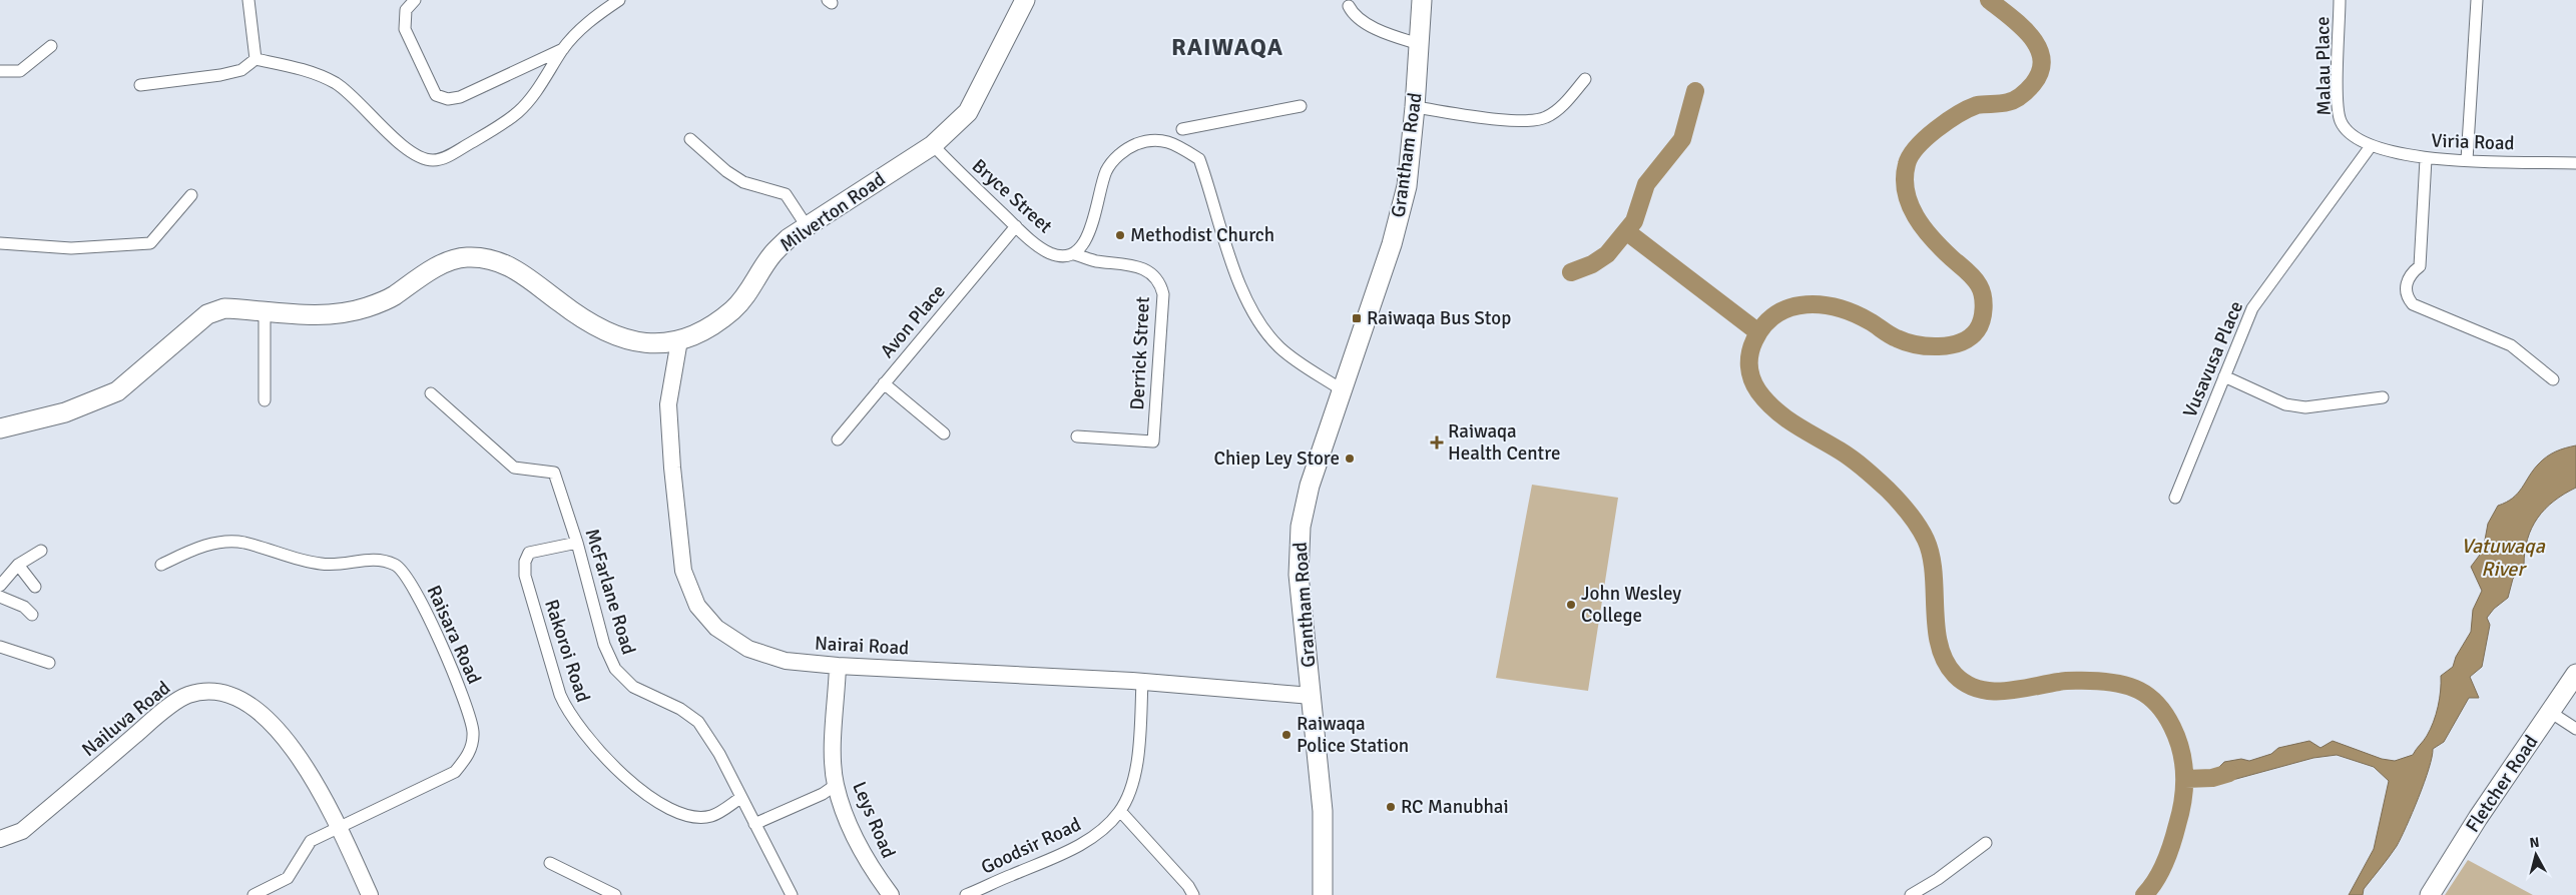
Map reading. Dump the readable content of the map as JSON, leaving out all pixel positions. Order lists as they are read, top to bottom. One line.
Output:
{"streets":{"main road":["Grantham Road","Milverton Road","Fletcher Road"],"street":["Malau Place","Viria Road","Bryce Street","Avon Place","Derrick Street","Vusavusa Place","McFarlane Road","Raisara Road","Nairai Road","Rakoroi Road","Nailuva Road","Leys Road","Goodsir Road"]},"crossings":[["Malau Place","Viria Road"],["Malau Place","Vusavusa Place"],["Viria Road","Vusavusa Place"],["Grantham Road","Nairai Road"],["Bryce Street","Milverton Road"],["Bryce Street","Avon Place"],["Bryce Street","Derrick Street"],["Milverton Road","Nairai Road"],["McFarlane Road","Rakoroi Road"],["Raisara Road","Nailuva Road"],["Nairai Road","Leys Road"],["Nairai Road","Goodsir Road"]],"districts":["RAIWAQA"],"water":["Vatuwaqa River"],"places":{"other":["Methodist Church","Chiep Ley Store","John Wesley College","Raiwaqa Police Station","RC Manubhai"],"transit":["Raiwaqa Bus Stop"],"health":["Raiwaqa Health Centre"]},"north":"top"}
